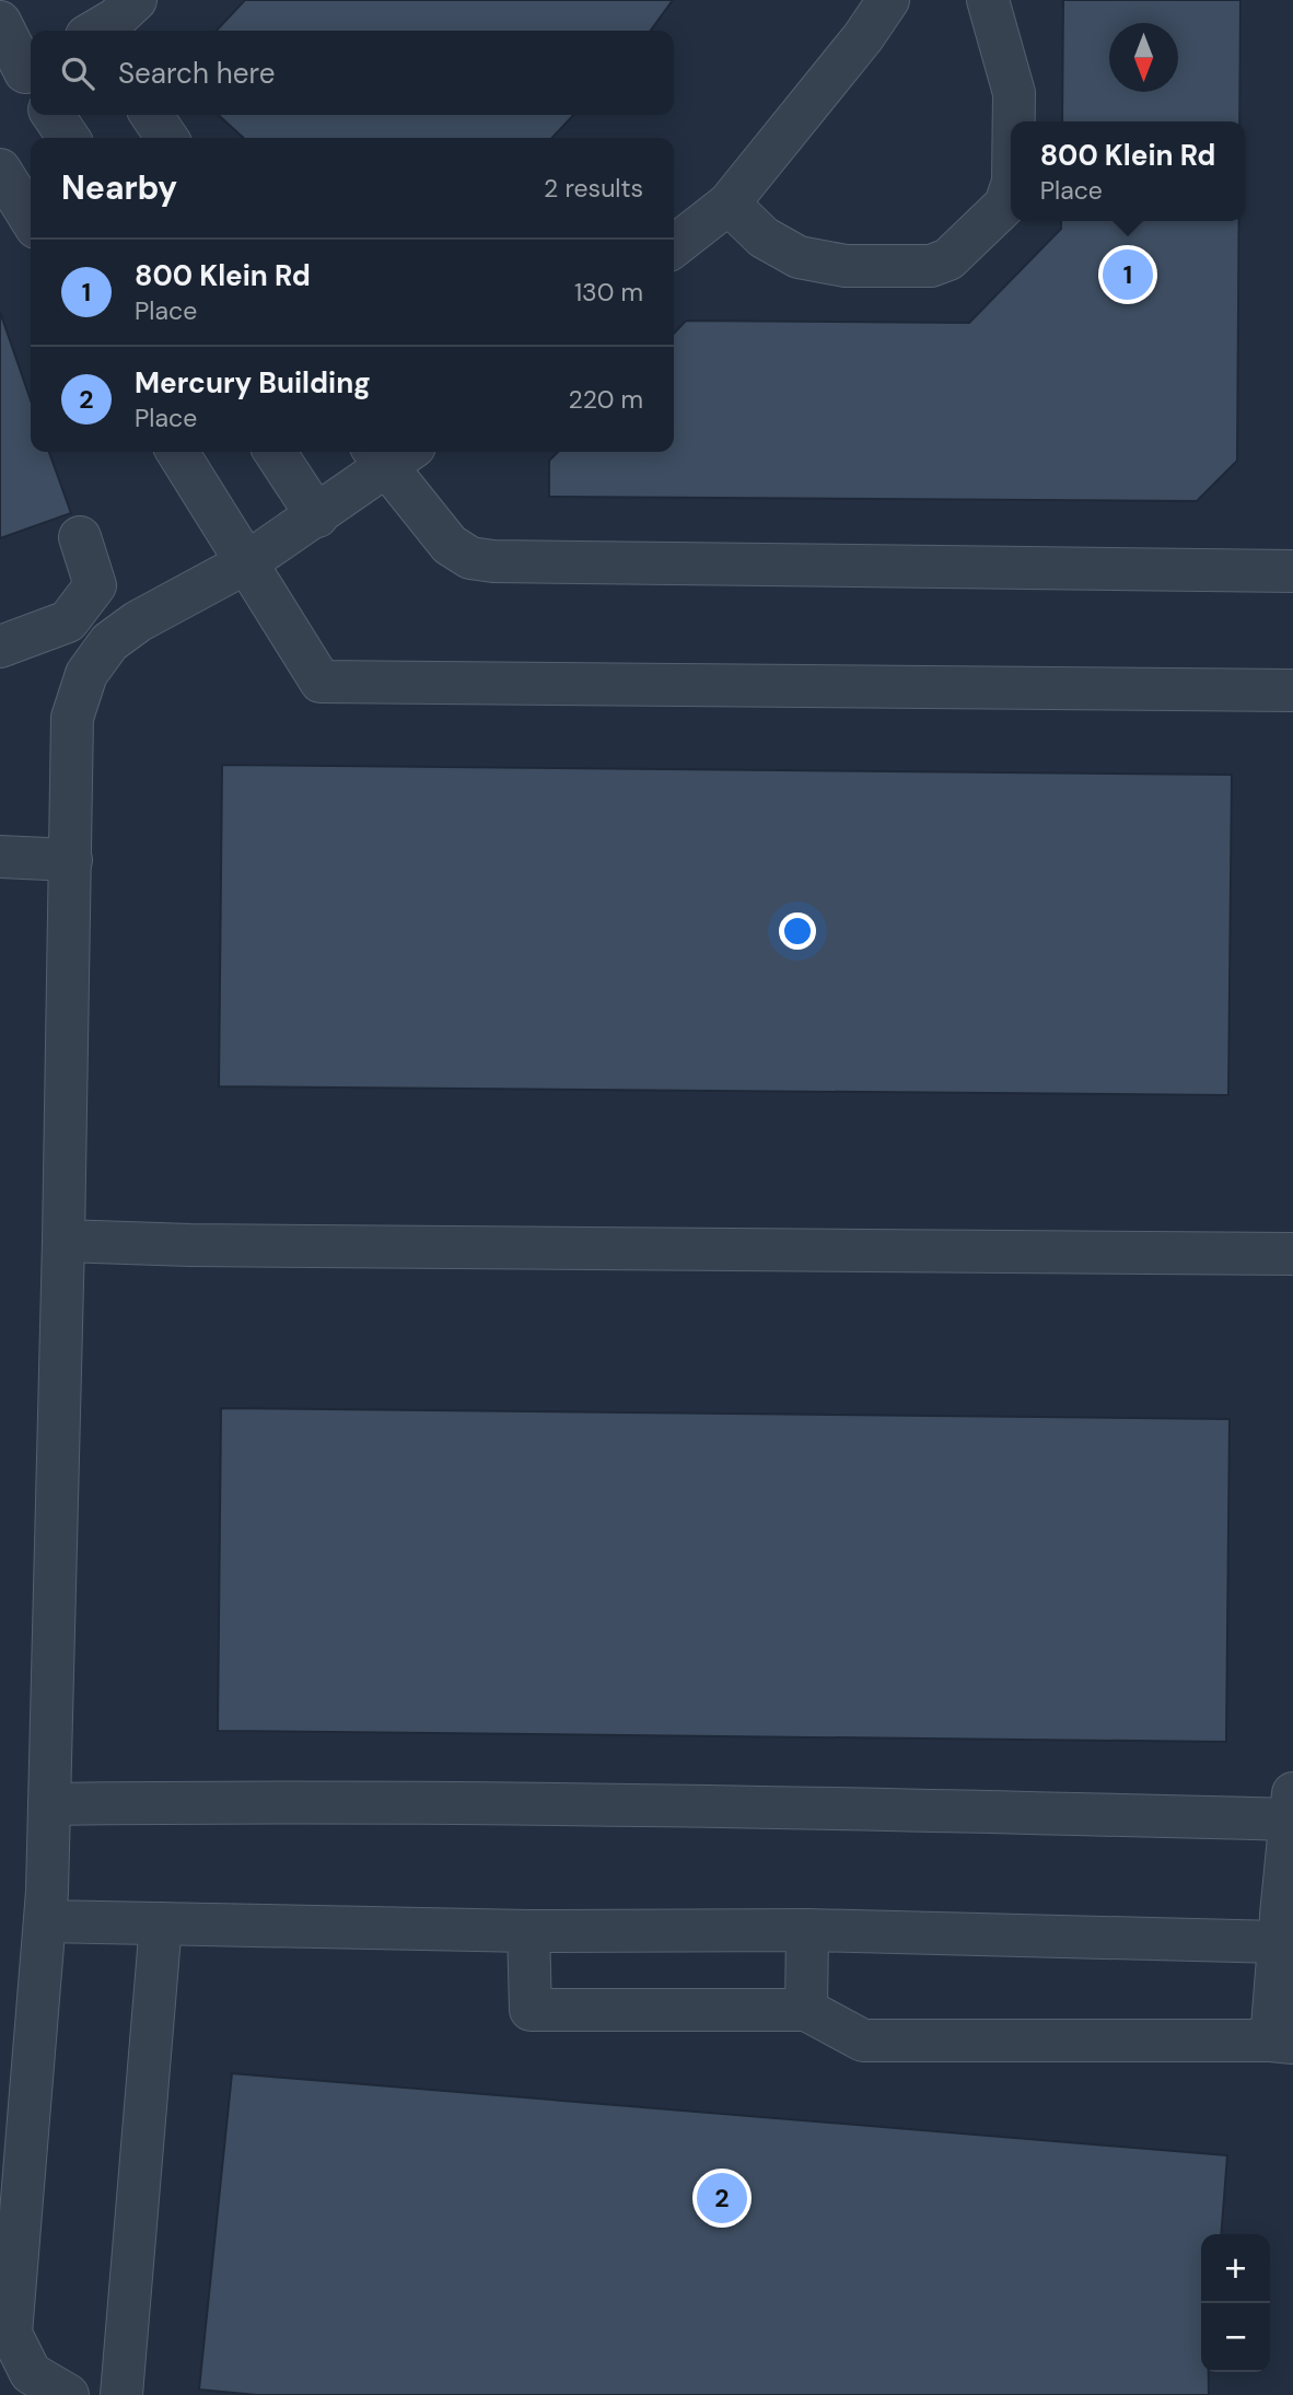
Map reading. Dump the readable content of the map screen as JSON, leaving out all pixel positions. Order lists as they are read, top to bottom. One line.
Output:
{"north":"bottom","page":{"search":"Search here","popup":["800 Klein Rd","Place"],"heading":["Nearby","2 results"],"list":[{"mark":"1","name":"800 Klein Rd","note":"Place","value":"130 m"},{"mark":"2","name":"Mercury Building","note":"Place","value":"220 m"}],"pins":["1","2"],"map_buttons":["+","−"]}}
